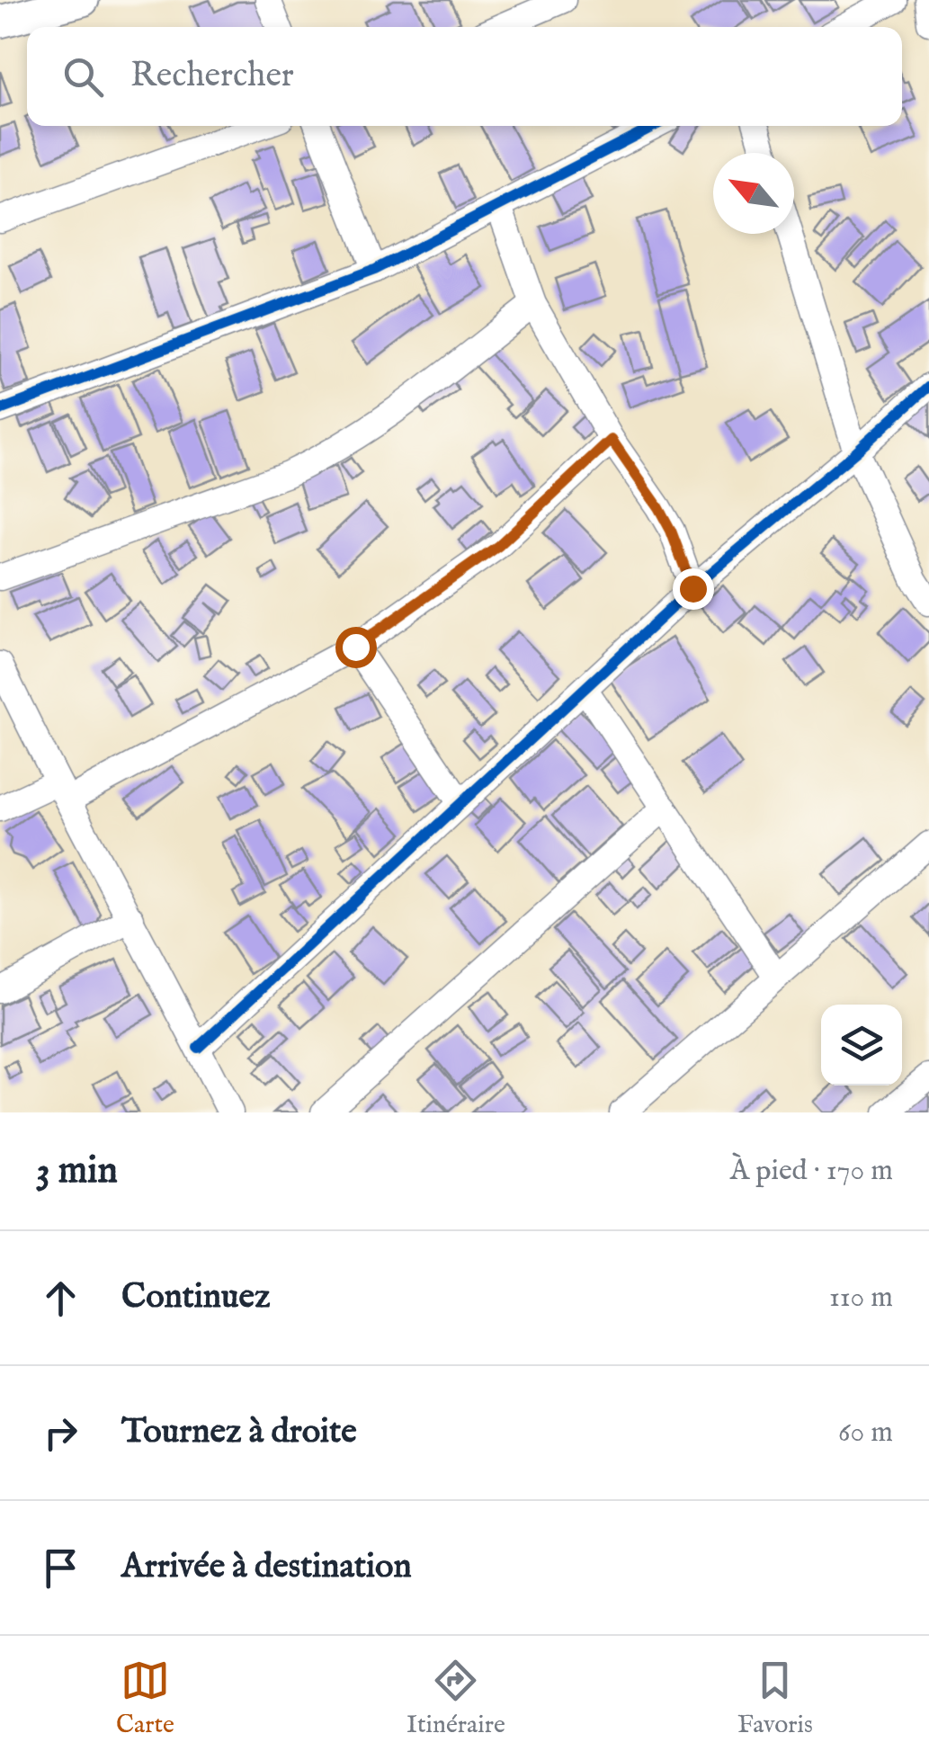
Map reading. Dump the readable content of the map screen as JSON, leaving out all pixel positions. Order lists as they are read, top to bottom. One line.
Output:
{"north":"top left","page":{"search":"Rechercher","heading":["3 min","À pied · 170 m"],"list":[["Continuez","110 m"],["Tournez à droite","60 m"],"Arrivée à destination"],"nav":["Carte","Itinéraire","Favoris"]}}
